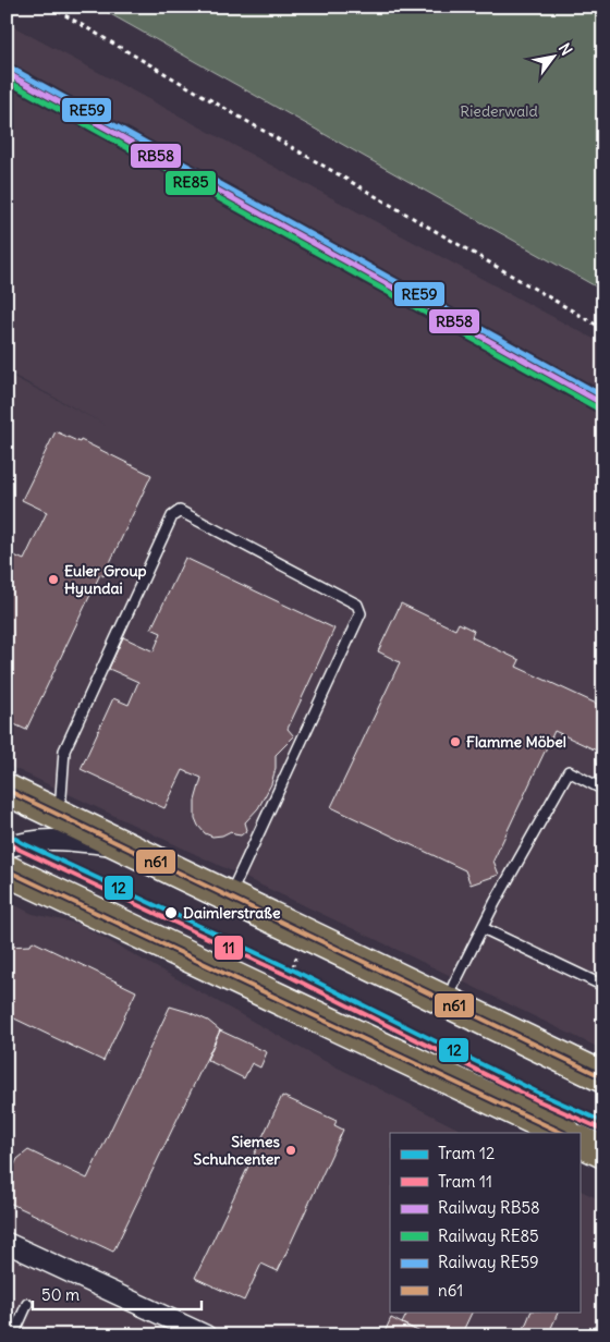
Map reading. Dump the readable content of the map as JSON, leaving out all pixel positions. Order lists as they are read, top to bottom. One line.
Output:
{"parks":["Riederwald"],"places":["Euler Group Hyundai","Flamme Möbel","Daimlerstraße","Siemes Schuhcenter"],"lines":["rail line RE59","rail line RB58","rail line RE85","transit line n61","tram line 12","tram line 11"],"legend":["Tram 12","Tram 11","Railway RB58","Railway RE85","Railway RE59","n61"],"scale_bar":"50 m","north":"top right"}
